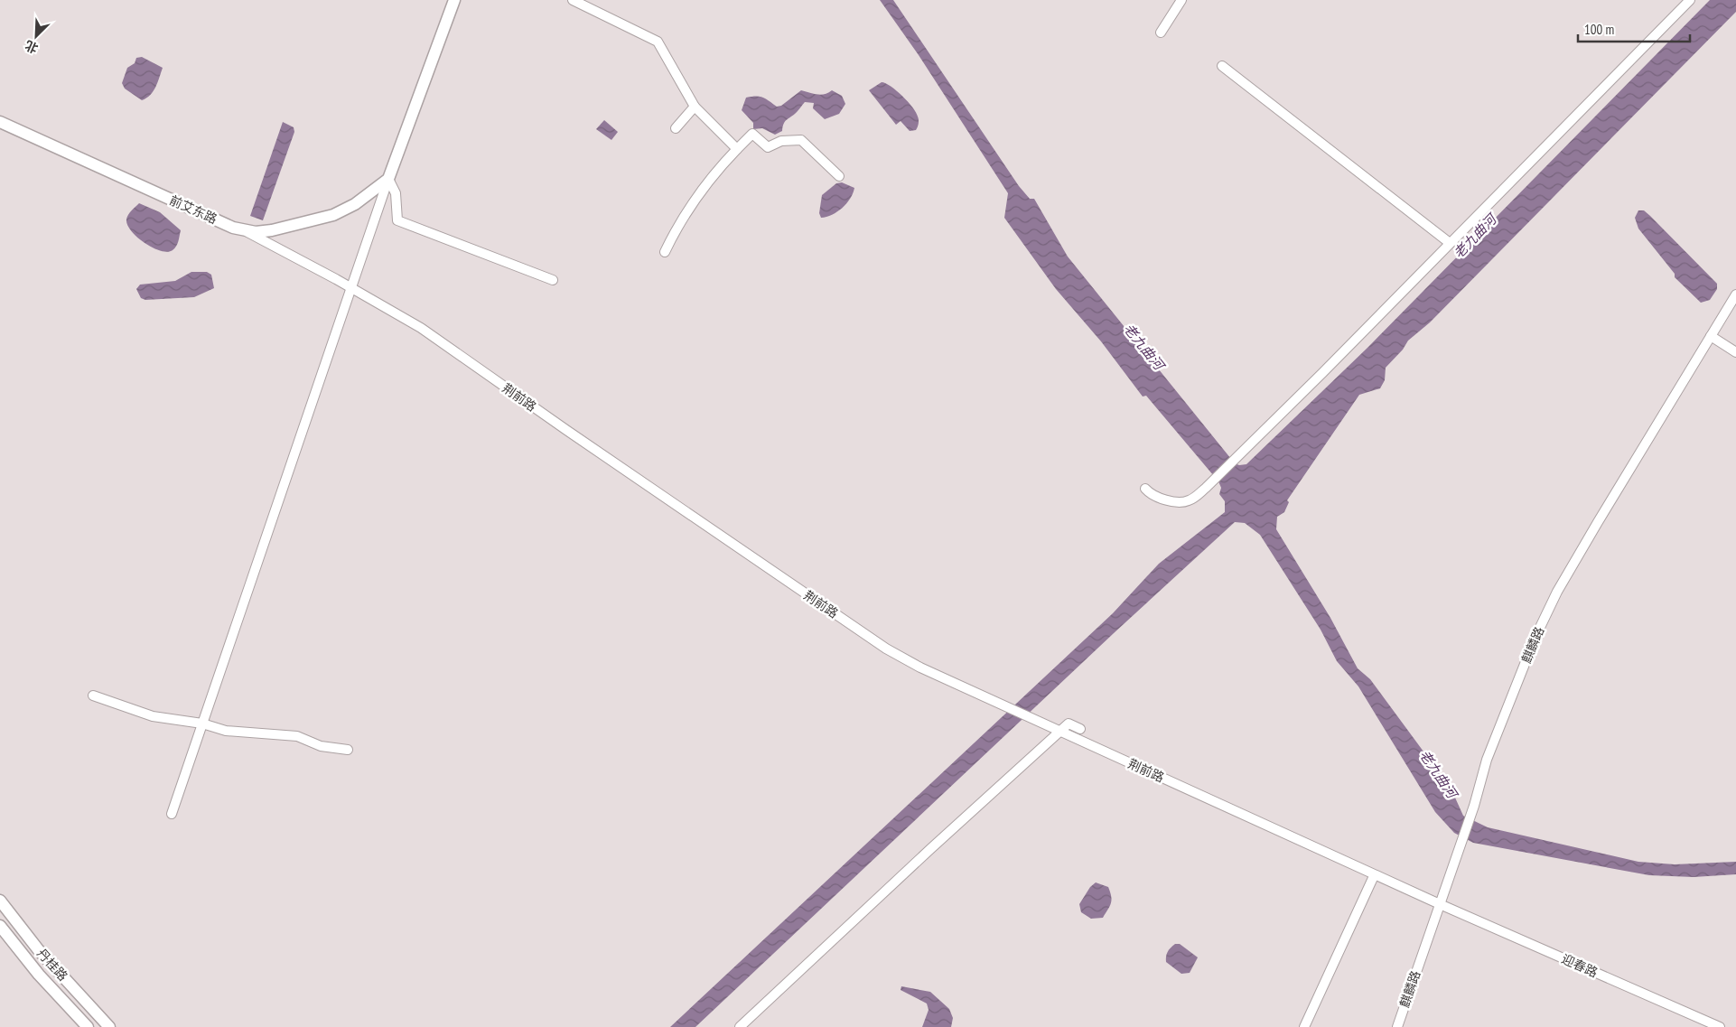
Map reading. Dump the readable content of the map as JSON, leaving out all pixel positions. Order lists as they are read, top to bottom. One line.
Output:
{"streets":{"main road":["前艾东路","丹桂路"],"street":["荆前路","麒麟路","迎春路"]},"crossings":[["前艾东路","荆前路"],["荆前路","麒麟路"],["荆前路","迎春路"],["麒麟路","迎春路"]],"water":["老九曲河"],"scale_bar":"100 m","north":"bottom left"}
